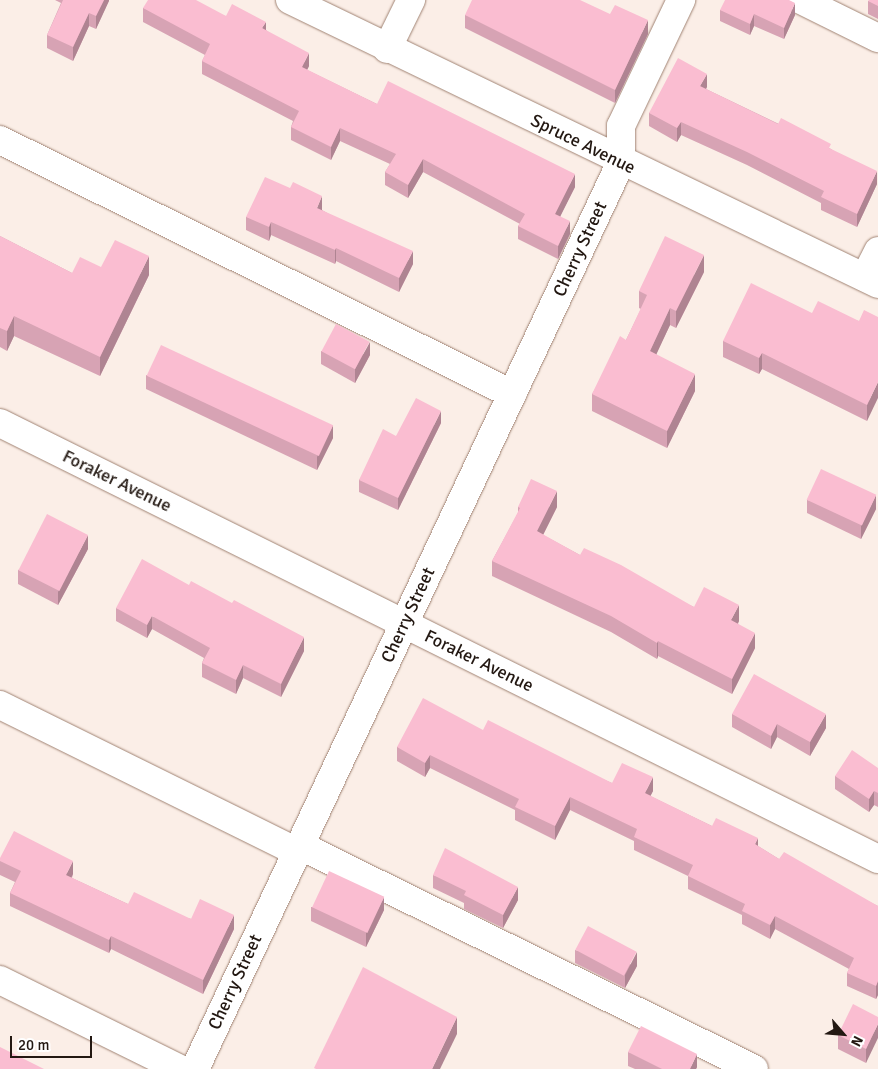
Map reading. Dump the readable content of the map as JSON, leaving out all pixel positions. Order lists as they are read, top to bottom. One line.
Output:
{"streets":{"street":["Spruce Avenue","Cherry Street","Foraker Avenue"]},"crossings":[["Spruce Avenue","Cherry Street"],["Cherry Street","Foraker Avenue"]],"scale_bar":"20 m","north":"bottom right"}
